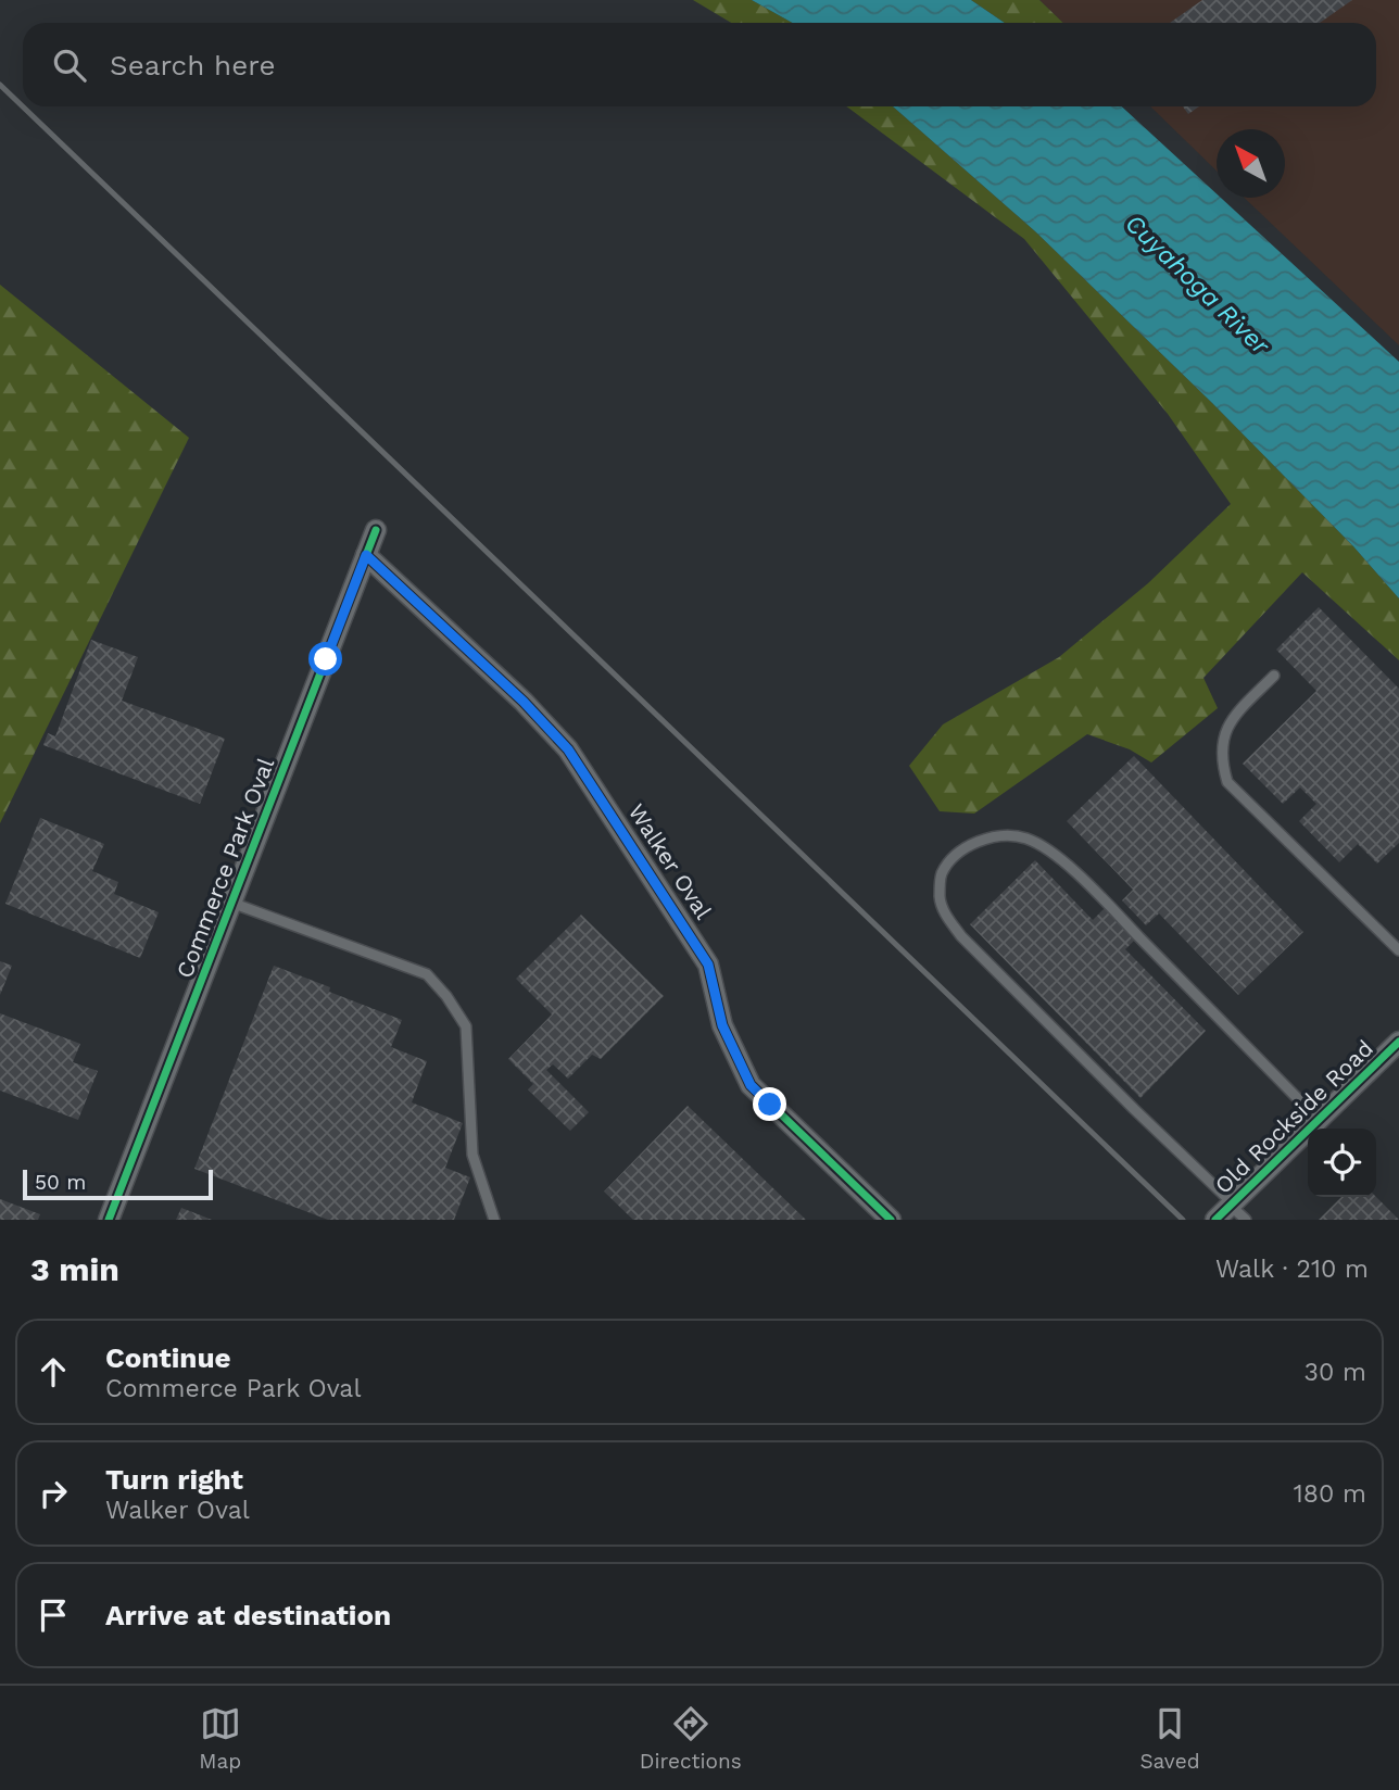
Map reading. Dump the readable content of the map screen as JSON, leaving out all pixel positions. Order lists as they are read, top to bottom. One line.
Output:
{"streets":{"street":["Walker Oval","Commerce Park Oval","Old Rockside Road"]},"crossings":[["Walker Oval","Commerce Park Oval"]],"water":["Cuyahoga River"],"scale_bar":"50 m","north":"top left","page":{"search":"Search here","scale":"50 m","heading":["3 min","Walk · 210 m"],"list":[["Continue","Commerce Park Oval","30 m"],["Turn right","Walker Oval","180 m"],"Arrive at destination"],"nav":["Map","Directions","Saved"]}}
